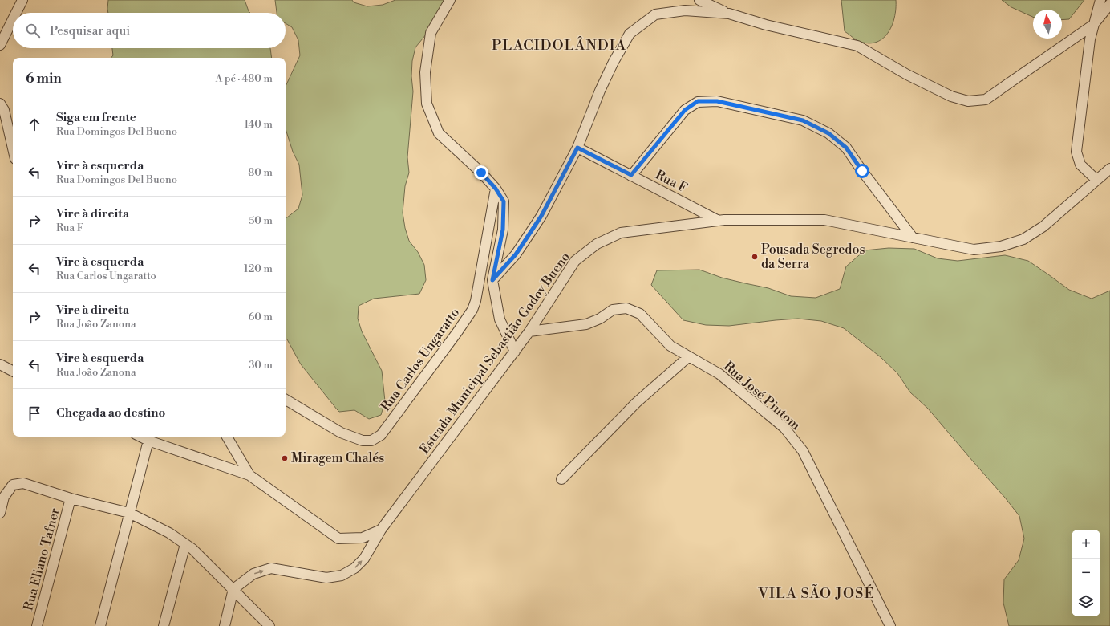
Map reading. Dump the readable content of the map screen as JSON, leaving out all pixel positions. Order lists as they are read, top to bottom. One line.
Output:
{"streets":{"street":["Rua F","Estrada Municipal Sebastião Godoy Bueno","Rua Carlos Ungaratto","Rua José Pintom","Rua Eliano Tafner"]},"crossings":[["Rua F","Estrada Municipal Sebastião Godoy Bueno"],["Estrada Municipal Sebastião Godoy Bueno","Rua José Pintom"]],"districts":["PLACIDOLÂNDIA","VILA SÃO JOSÉ"],"places":["Pousada Segredos da Serra","Miragem Chalés"],"north":"top","page":{"search":"Pesquisar aqui","heading":["6 min","A pé · 480 m"],"list":[["Siga em frente","Rua Domingos Del Buono","140 m"],["Vire à esquerda","Rua Domingos Del Buono","80 m"],["Vire à direita","Rua F","50 m"],["Vire à esquerda","Rua Carlos Ungaratto","120 m"],["Vire à direita","Rua João Zanona","60 m"],["Vire à esquerda","Rua João Zanona","30 m"],"Chegada ao destino"],"map_buttons":["+","−"]}}
